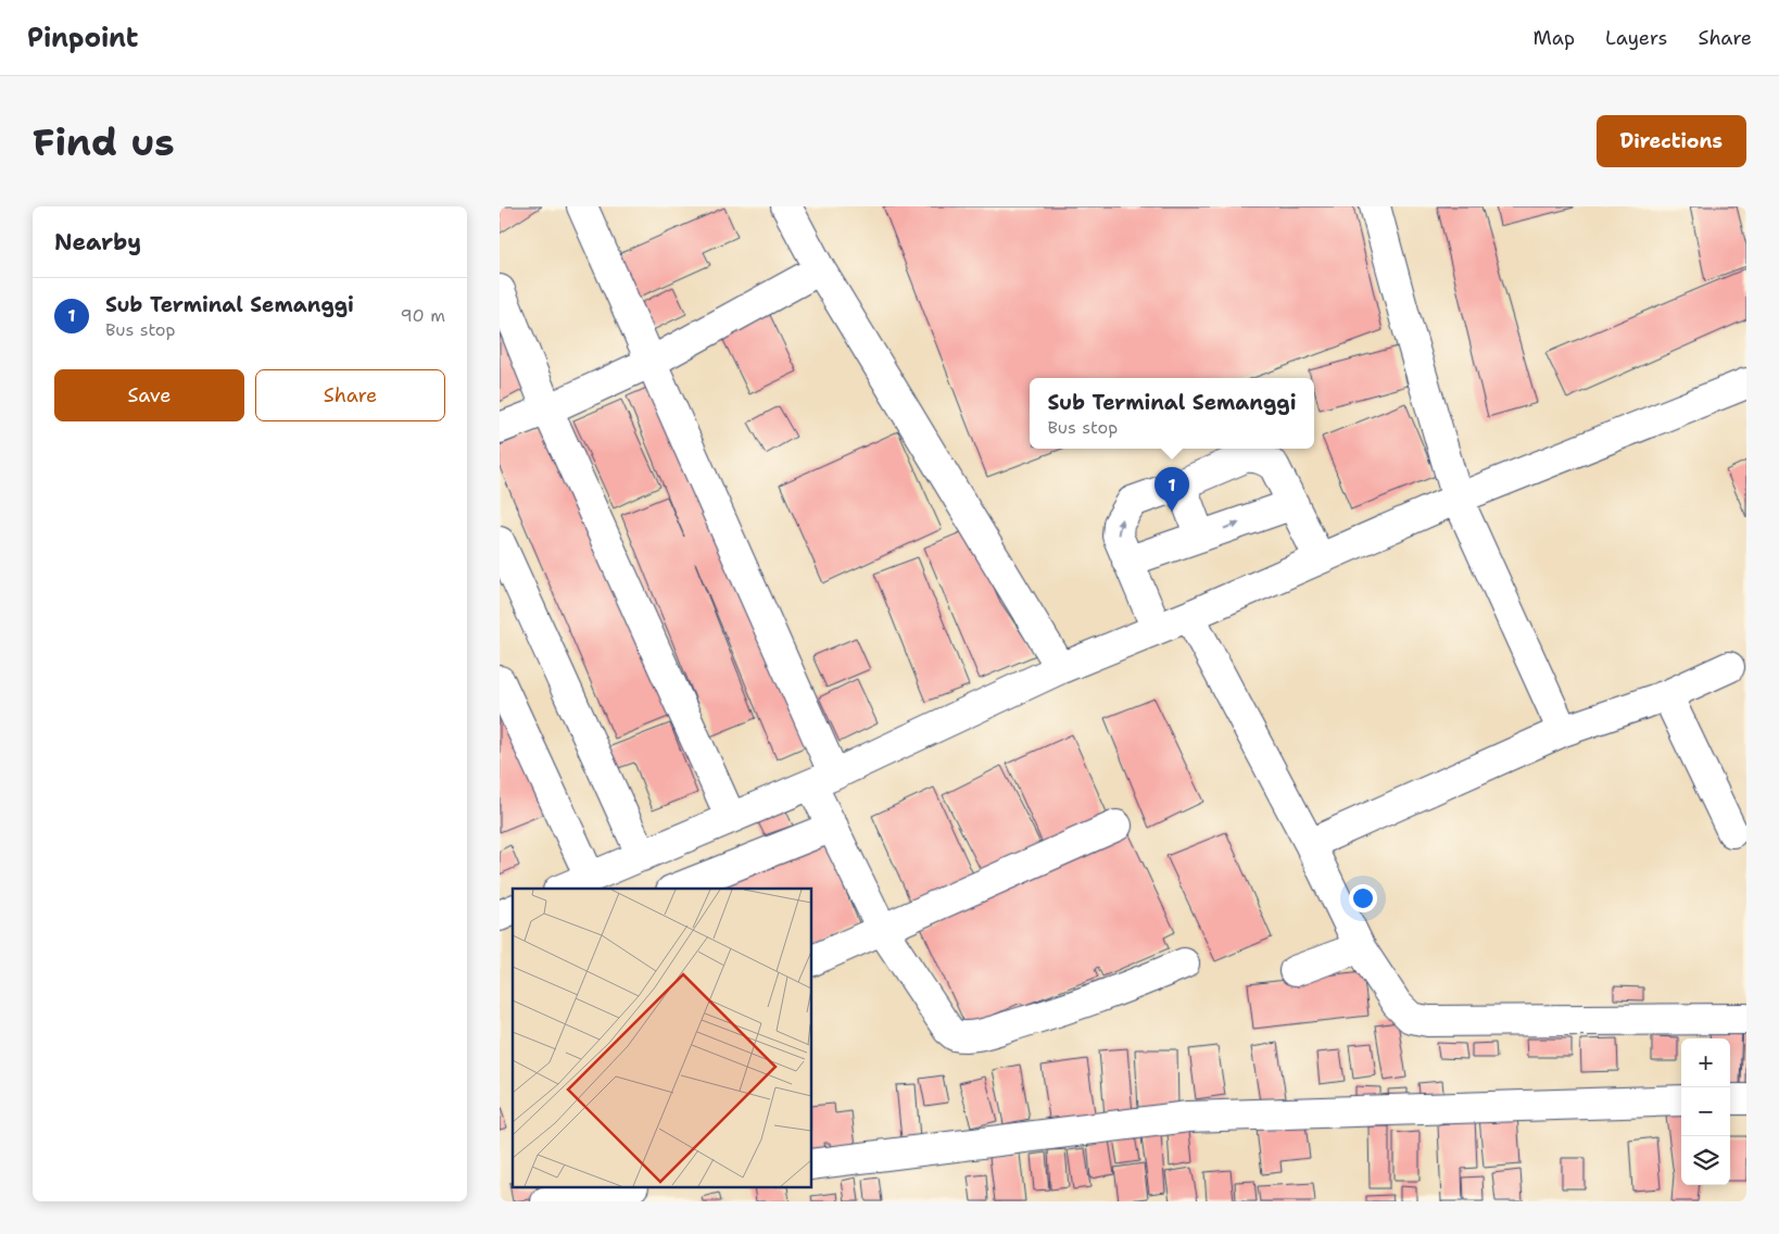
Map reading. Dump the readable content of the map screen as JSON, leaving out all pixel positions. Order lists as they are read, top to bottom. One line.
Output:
{"page":{"header":"Pinpoint","nav":["Map","Layers","Share"],"buttons":["Directions",["Save","Share"]],"title":"Find us","heading":"Nearby","list":[{"mark":"1","name":"Sub Terminal Semanggi","note":"Bus stop","value":"90 m"}],"popup":["Sub Terminal Semanggi","Bus stop"],"pins":"1","map_buttons":["+","−"]}}
